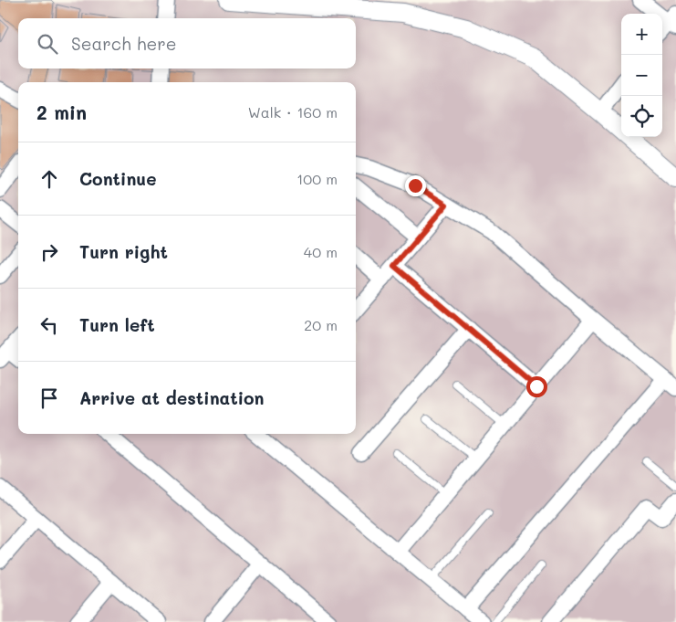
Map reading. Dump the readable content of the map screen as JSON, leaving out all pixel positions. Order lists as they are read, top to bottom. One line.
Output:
{"page":{"map_buttons":["+","−"],"search":"Search here","heading":["2 min","Walk · 160 m"],"list":[["Continue","100 m"],["Turn right","40 m"],["Turn left","20 m"],"Arrive at destination"]}}
